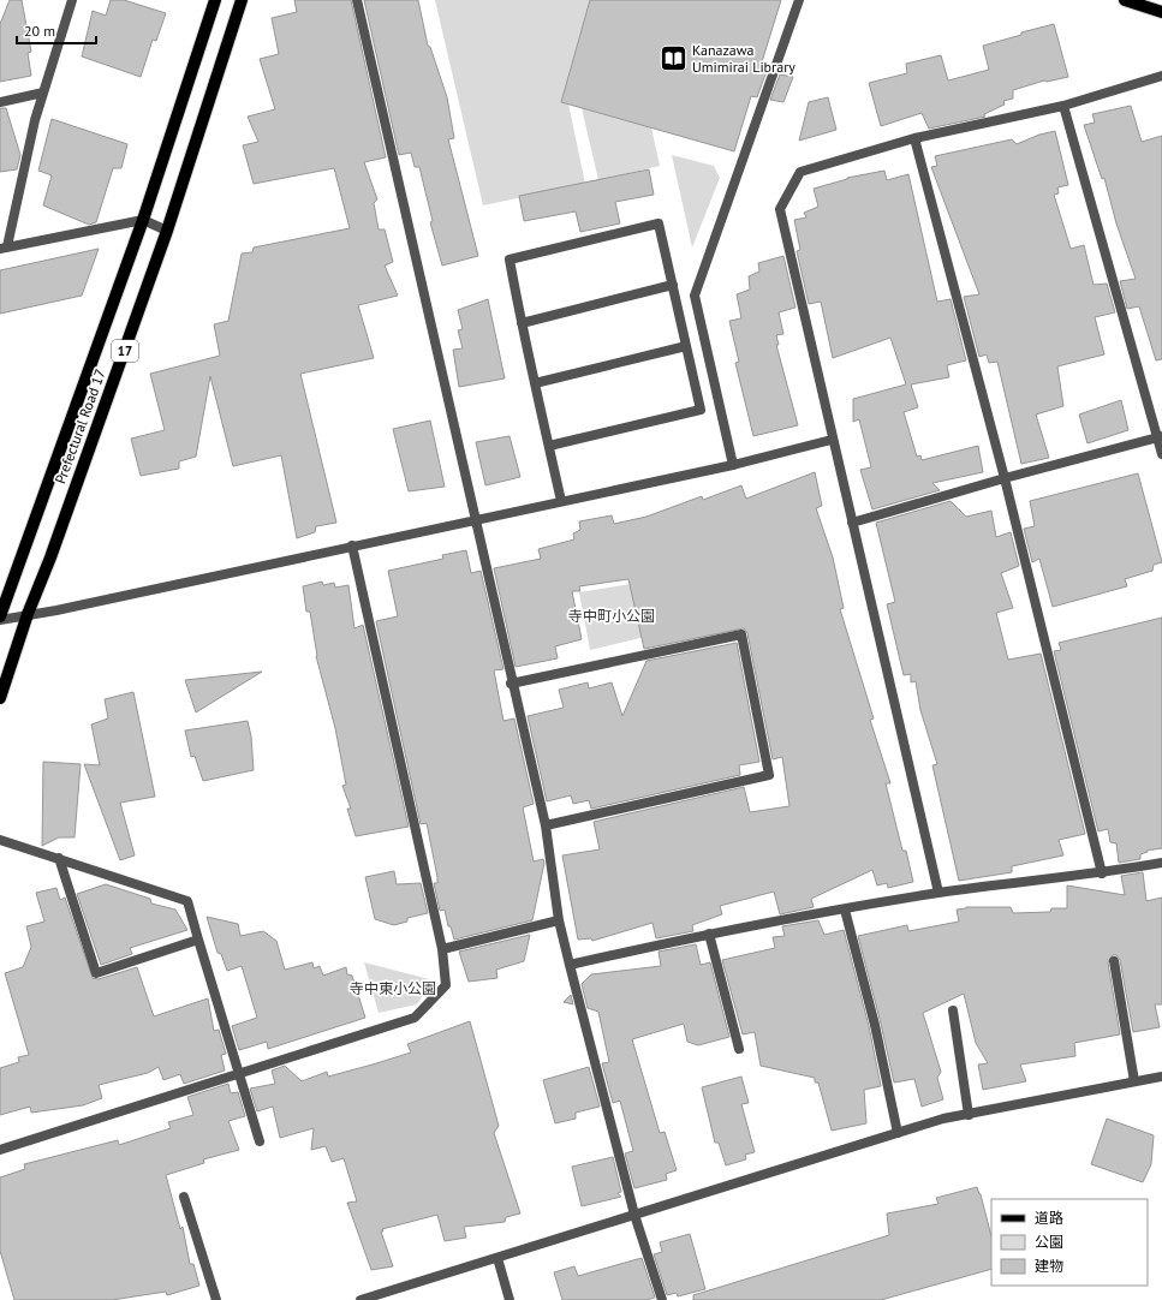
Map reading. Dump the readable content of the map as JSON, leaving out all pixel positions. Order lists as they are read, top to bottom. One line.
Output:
{"streets":{"main road":["17","Prefectural Road 17"]},"parks":["寺中町小公園","寺中東小公園"],"places":{"library":["Kanazawa Umimirai Library"]},"legend":["道路","公園","建物"],"scale_bar":"20 m"}
